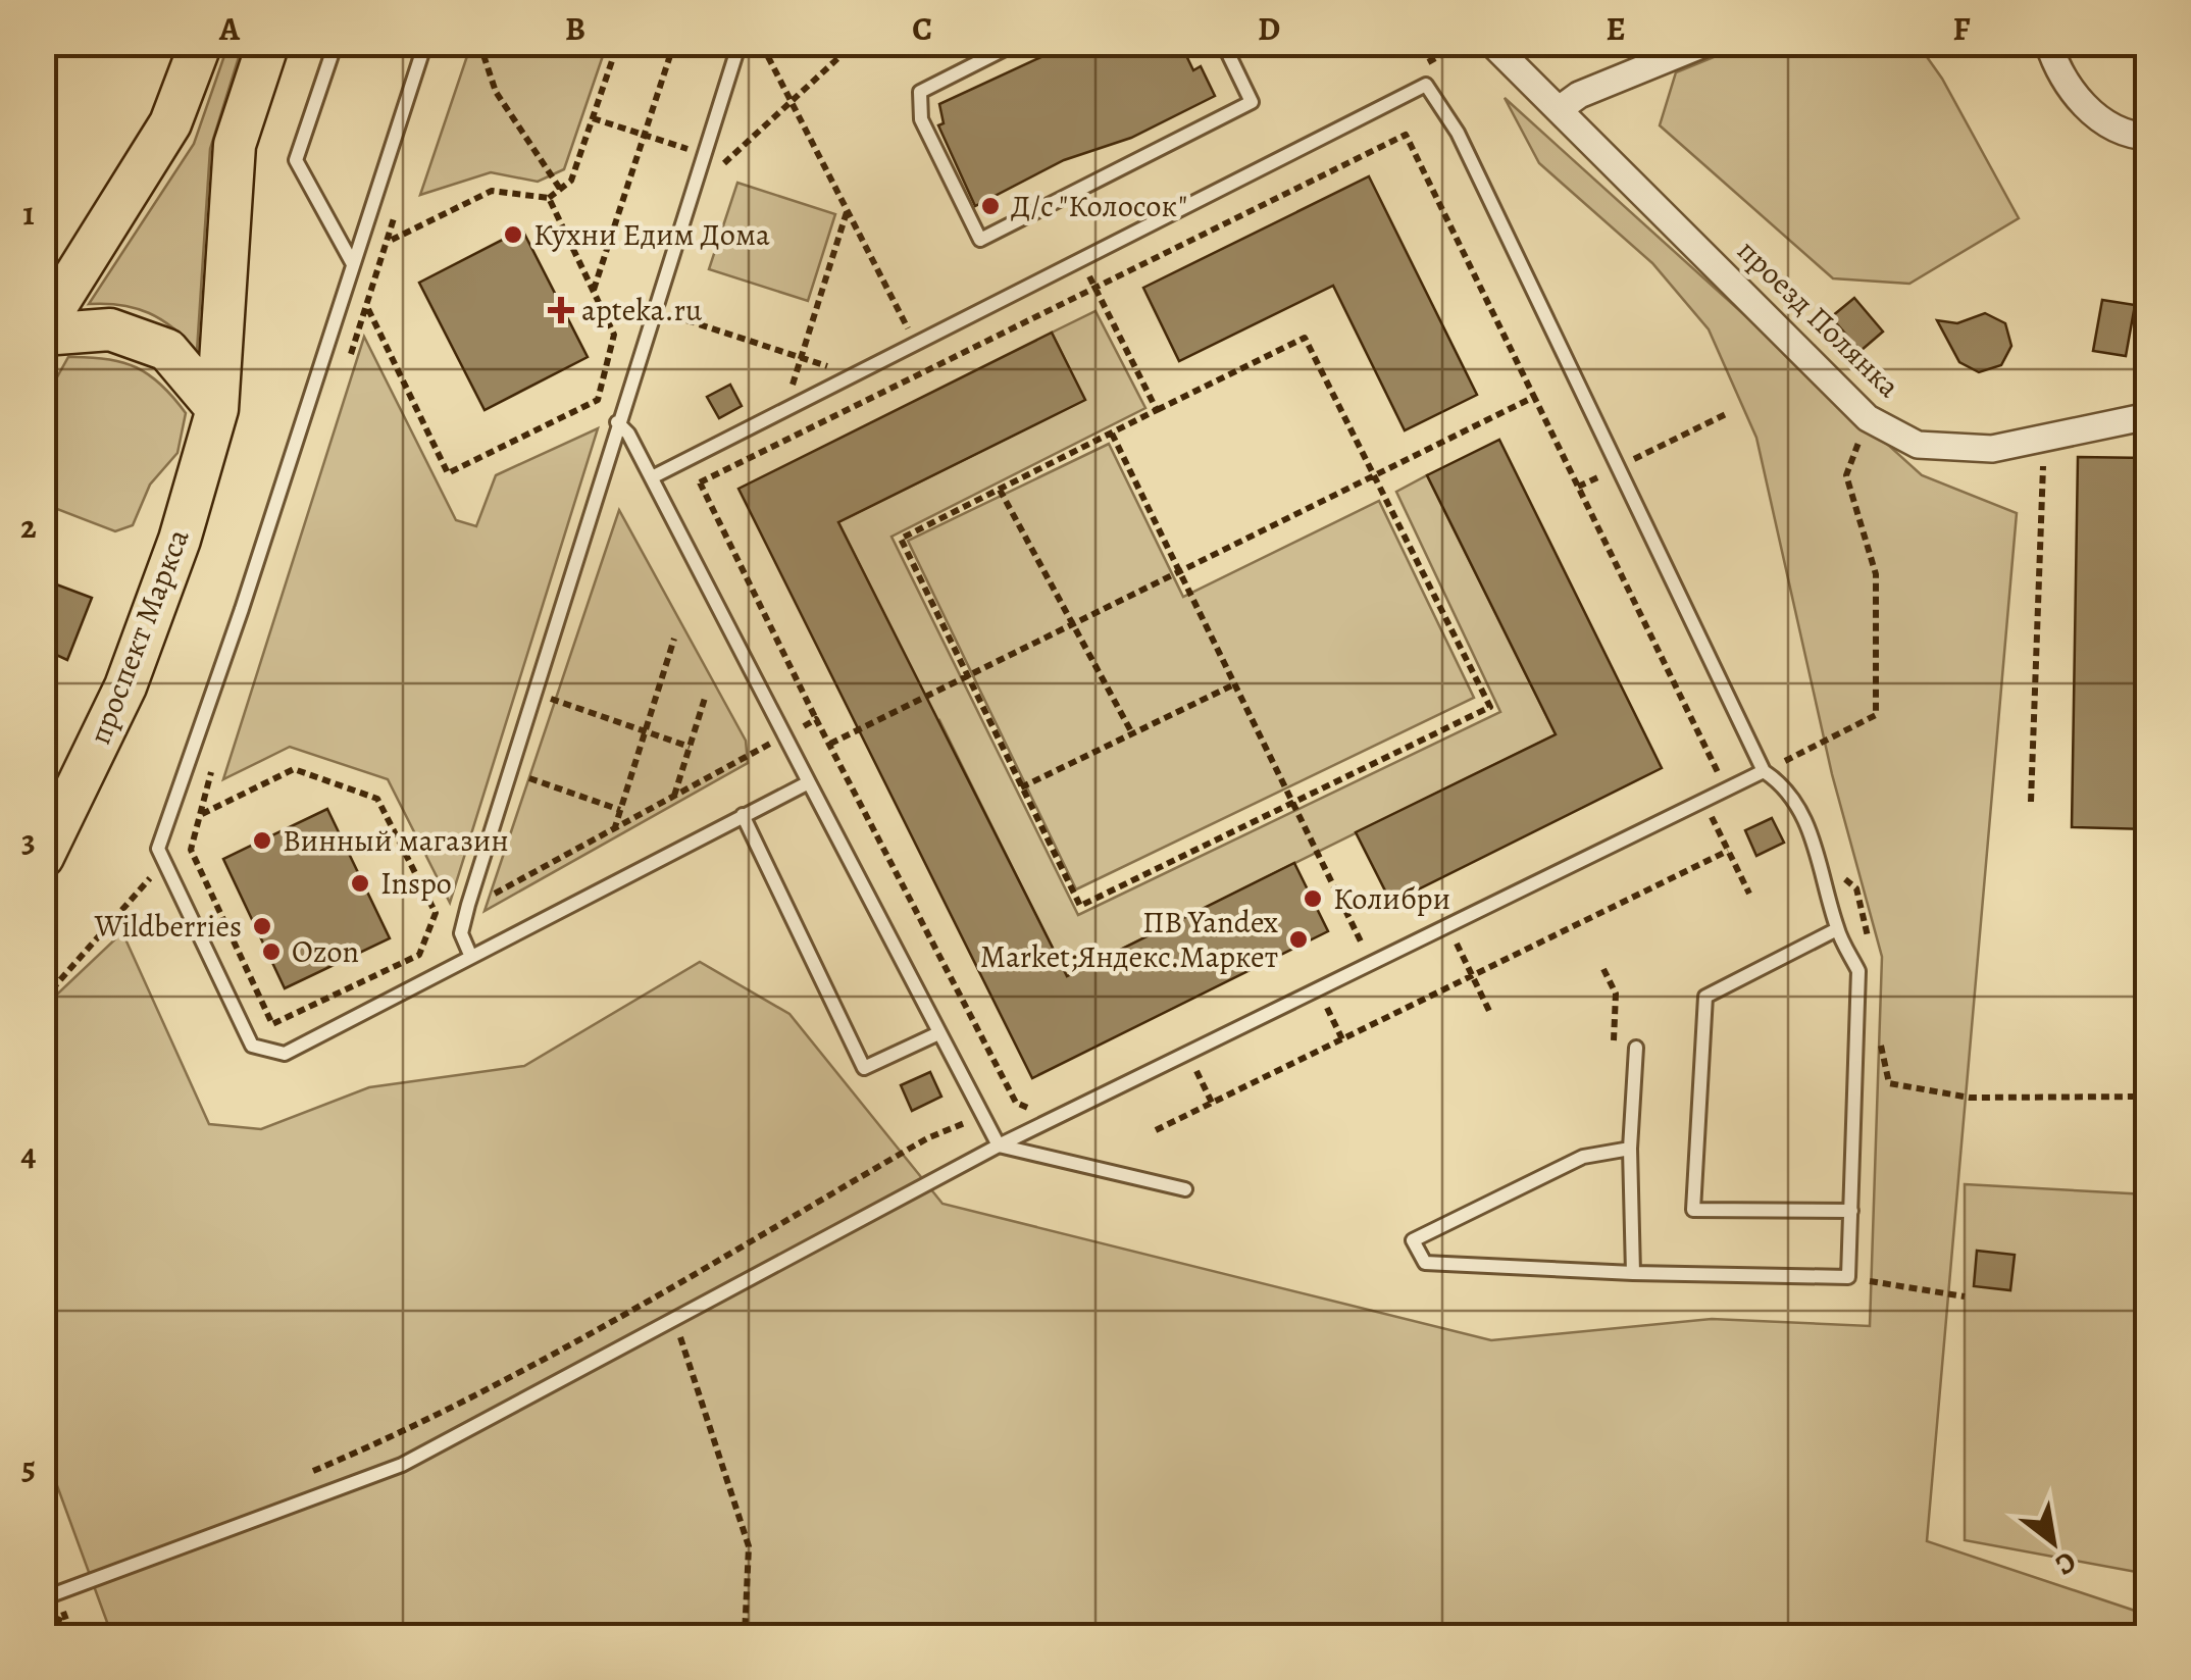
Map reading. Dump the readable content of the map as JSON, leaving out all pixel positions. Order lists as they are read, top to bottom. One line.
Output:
{"streets":{"main road":["проспект Маркса"],"street":["проезд Полянка"]},"places":{"other":["Д/с \"Колосок\"","Кухни Едим Дома","Винный магазин","Inspo","Колибри","Wildberries","ПВ Yandex Market;Яндекс.Маркет","Ozon"],"health":["apteka.ru"]},"north":"bottom right","grid":{"columns":["A","B","C","D","E","F"],"rows":["1","2","3","4","5"]}}
